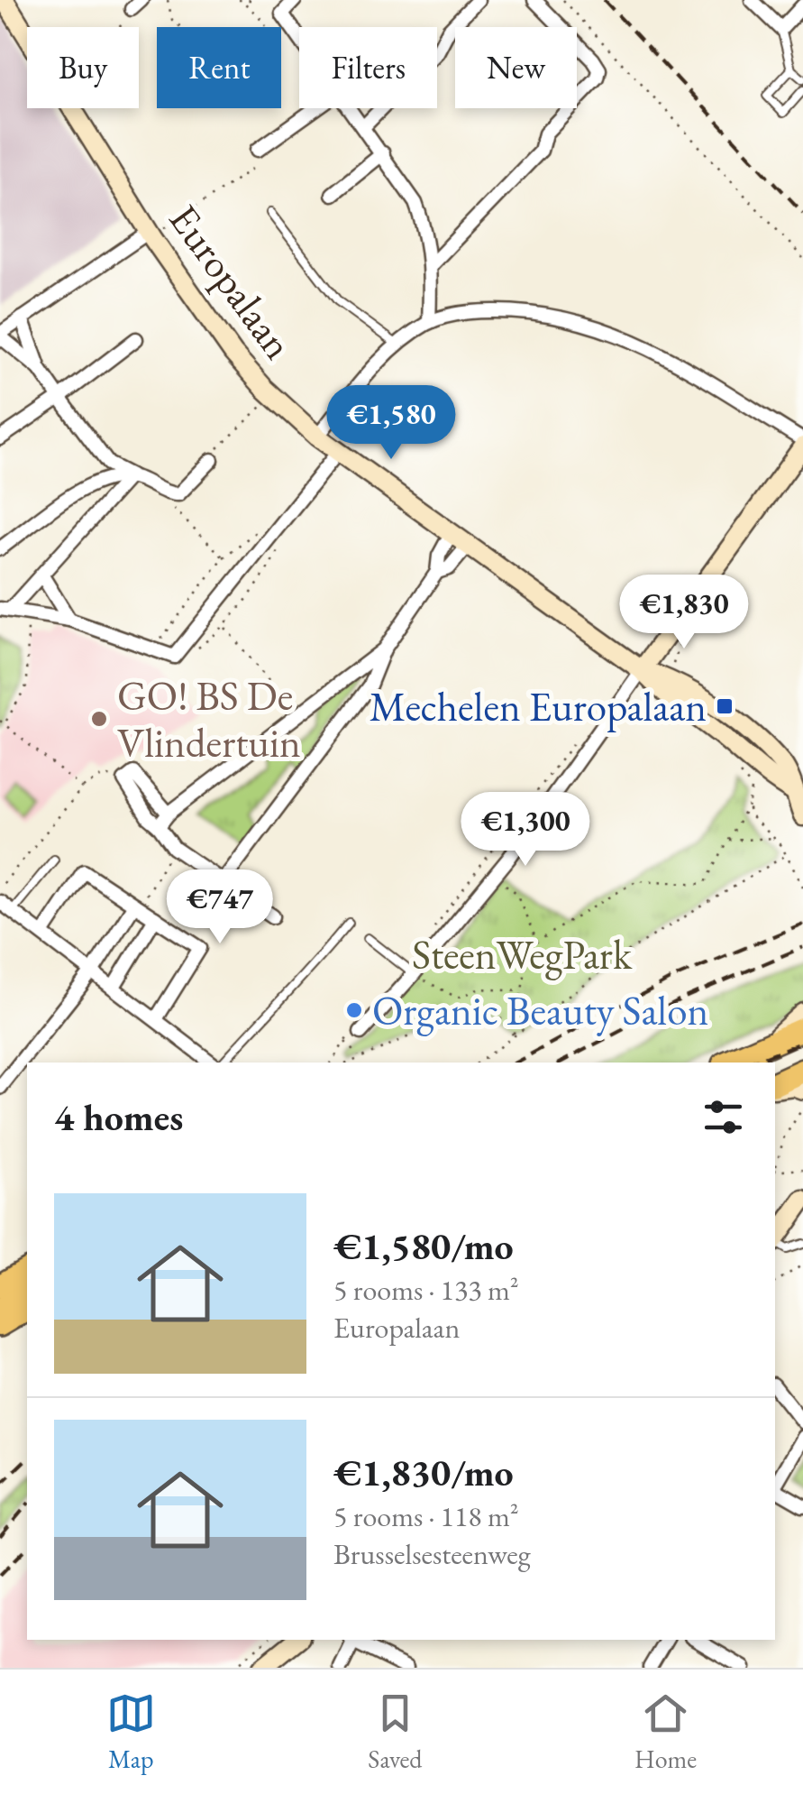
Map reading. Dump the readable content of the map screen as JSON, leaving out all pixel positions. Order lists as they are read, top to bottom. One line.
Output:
{"streets":{"street":["Europalaan"]},"parks":["SteenWegPark"],"places":{"transit":["Mechelen Europalaan"],"other":["GO! BS De Vlindertuin","Organic Beauty Salon"]},"page":{"chip":["Buy","Rent","Filters","New"],"price":["€1,580","€1,830","€1,300","€747"],"heading":"4 homes","list":[{"name":"€1,580/mo","note":"5 rooms · 133 m² · Europalaan"},{"name":"€1,830/mo","note":"5 rooms · 118 m² · Brusselsesteenweg"}],"tabs":["Map","Saved","Home"]}}
